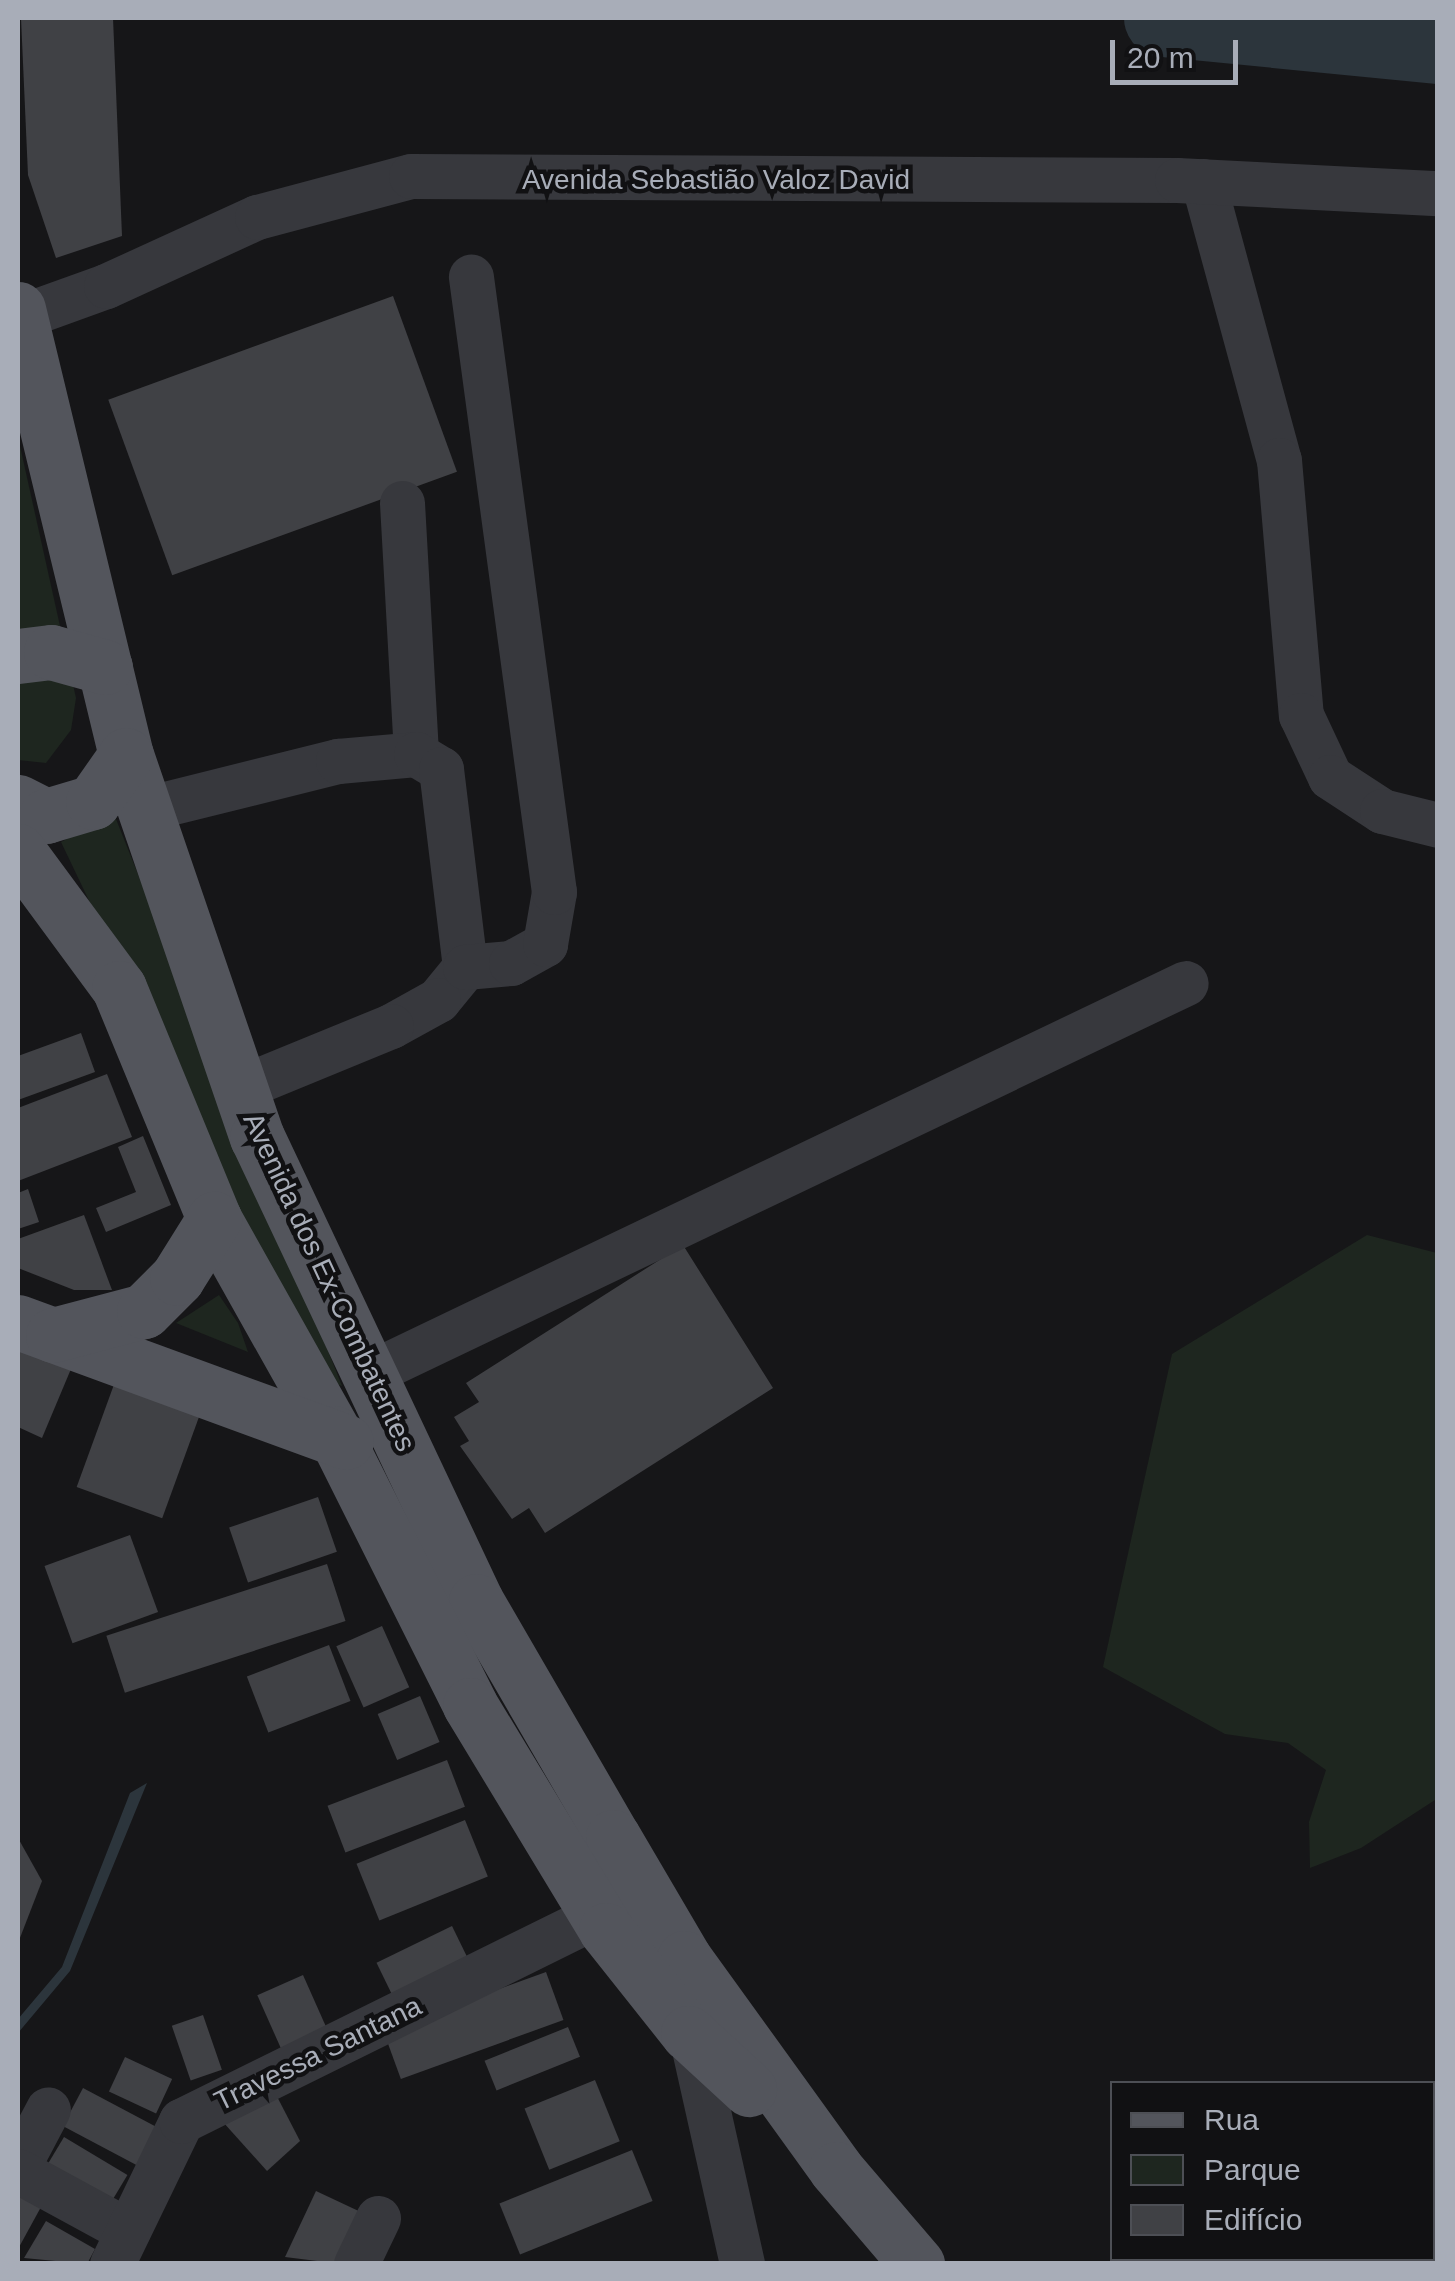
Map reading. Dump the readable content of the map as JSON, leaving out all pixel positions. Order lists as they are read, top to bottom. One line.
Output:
{"streets":{"main road":["Avenida dos Ex-Combatentes"],"street":["Avenida Sebastião Valoz David","Travessa Santana"]},"crossings":[["Avenida Sebastião Valoz David","Avenida dos Ex-Combatentes"],["Avenida dos Ex-Combatentes","Travessa Santana"]],"legend":["Rua","Parque","Edifício"],"scale_bar":"20 m"}
